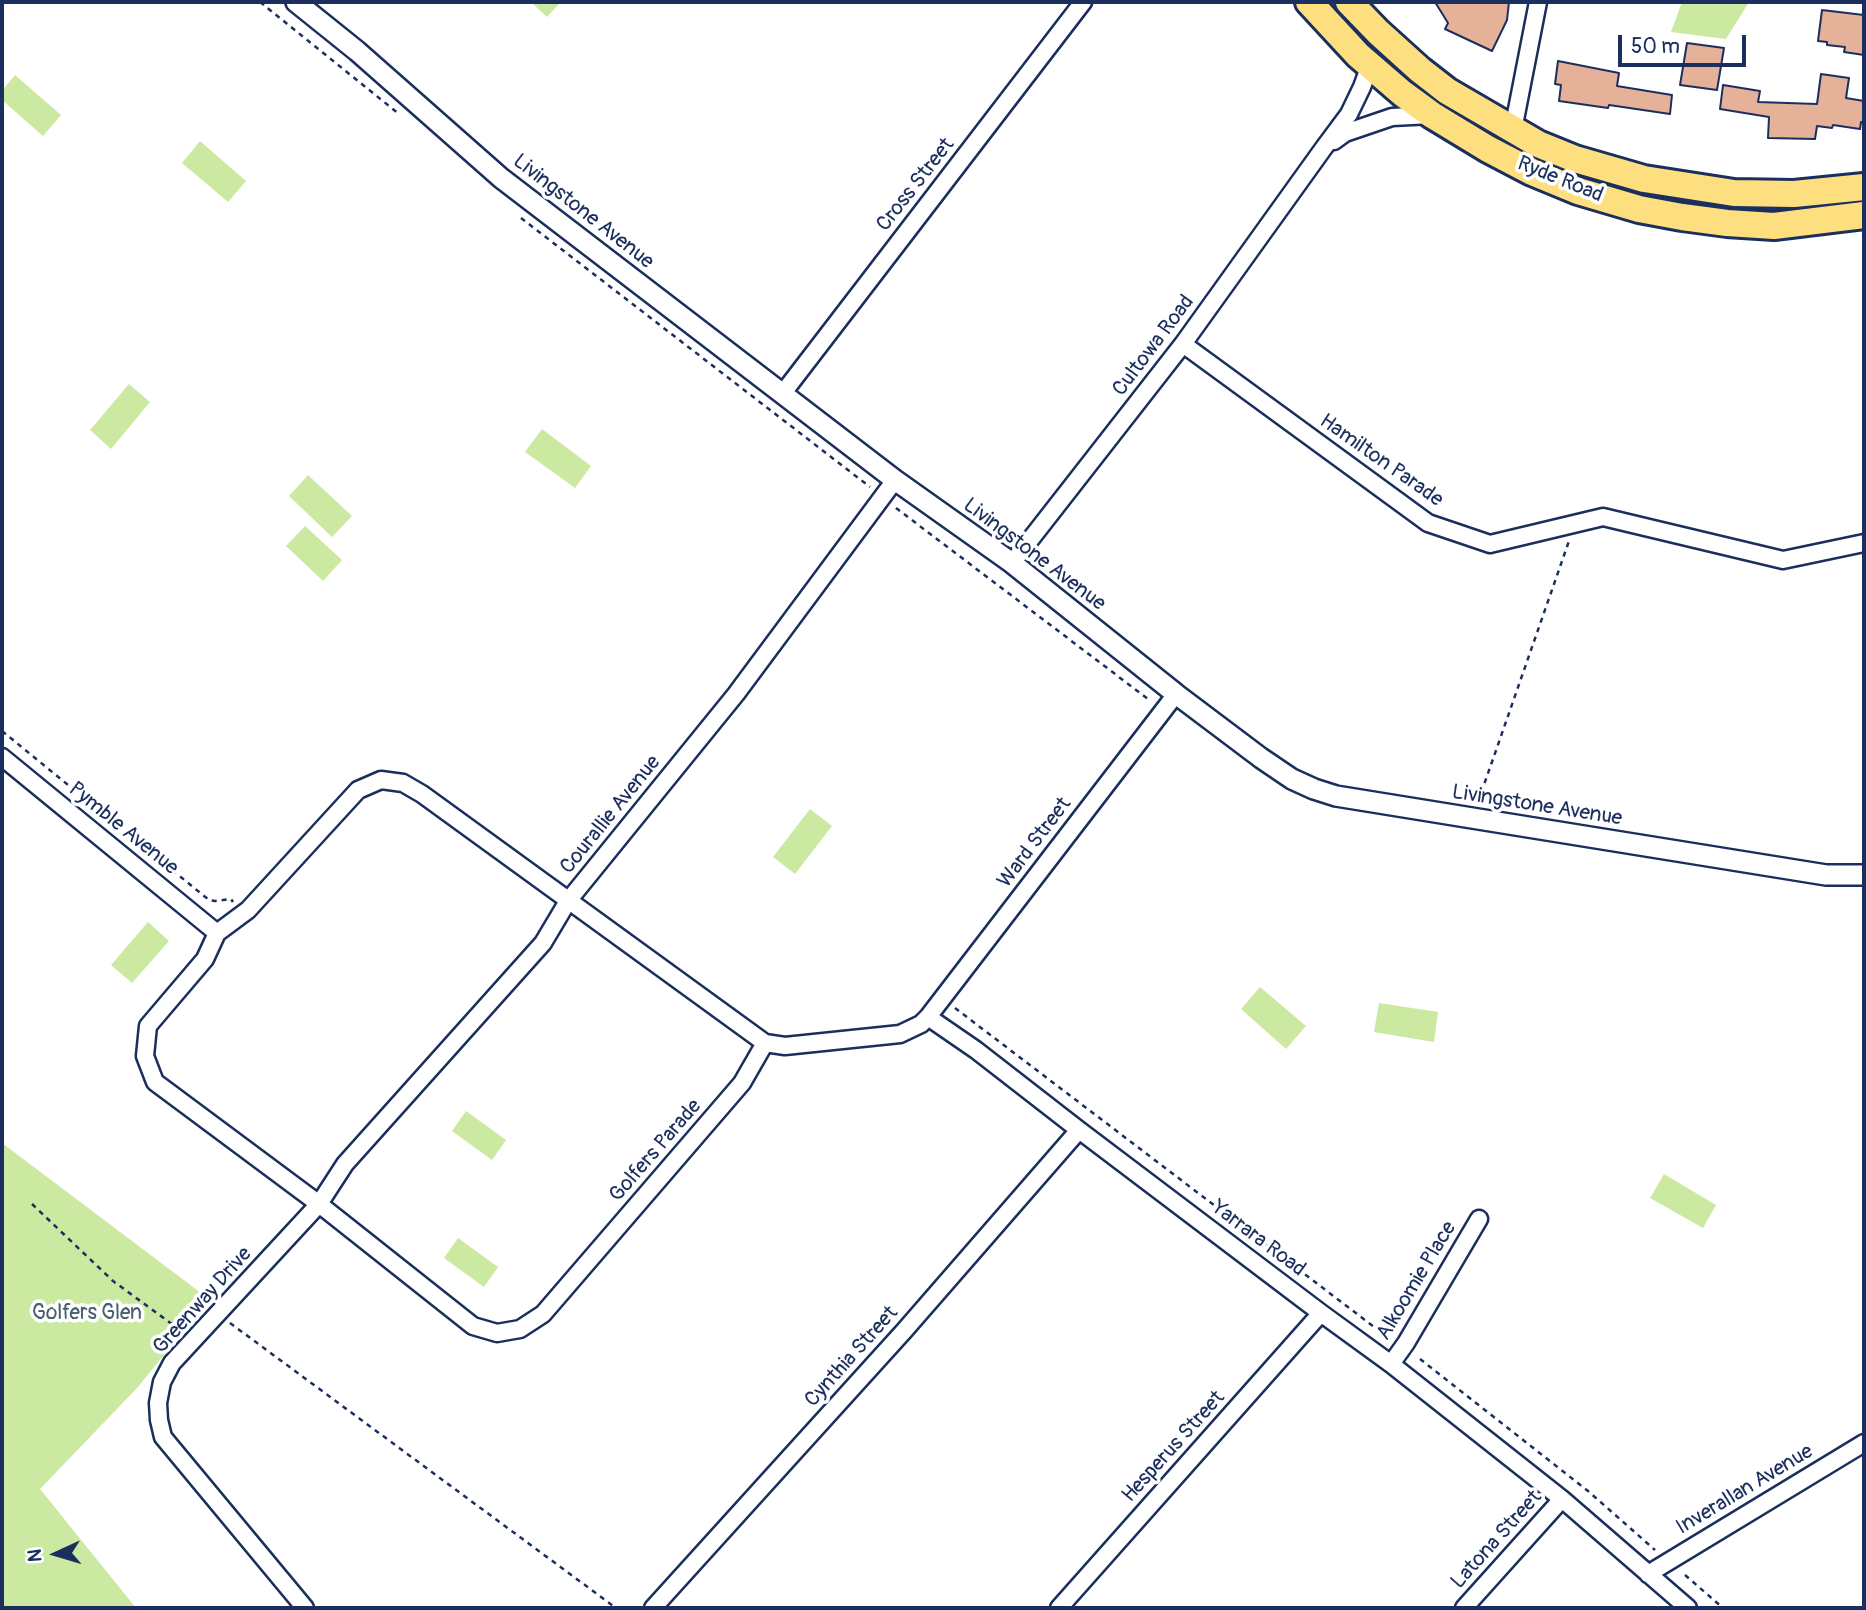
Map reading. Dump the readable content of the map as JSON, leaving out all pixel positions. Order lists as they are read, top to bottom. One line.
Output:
{"streets":{"highway":["Ryde Road"],"street":["Cross Street","Livingstone Avenue","Cultowa Road","Hamilton Parade","Courallie Avenue","Pymble Avenue","Ward Street","Golfers Parade","Yarrara Road","Alkoomie Place","Greenway Drive","Cynthia Street","Hesperus Street","Inverallan Avenue","Latona Street"]},"crossings":[["Ryde Road","Cultowa Road"],["Cross Street","Livingstone Avenue"],["Livingstone Avenue","Cultowa Road"],["Livingstone Avenue","Courallie Avenue"],["Livingstone Avenue","Ward Street"],["Cultowa Road","Hamilton Parade"],["Courallie Avenue","Golfers Parade"],["Courallie Avenue","Greenway Drive"],["Pymble Avenue","Golfers Parade"],["Ward Street","Yarrara Road"],["Golfers Parade","Greenway Drive"],["Yarrara Road","Alkoomie Place"],["Yarrara Road","Cynthia Street"],["Yarrara Road","Hesperus Street"],["Yarrara Road","Inverallan Avenue"],["Yarrara Road","Latona Street"]],"parks":["Golfers Glen"],"scale_bar":"50 m","north":"left"}
